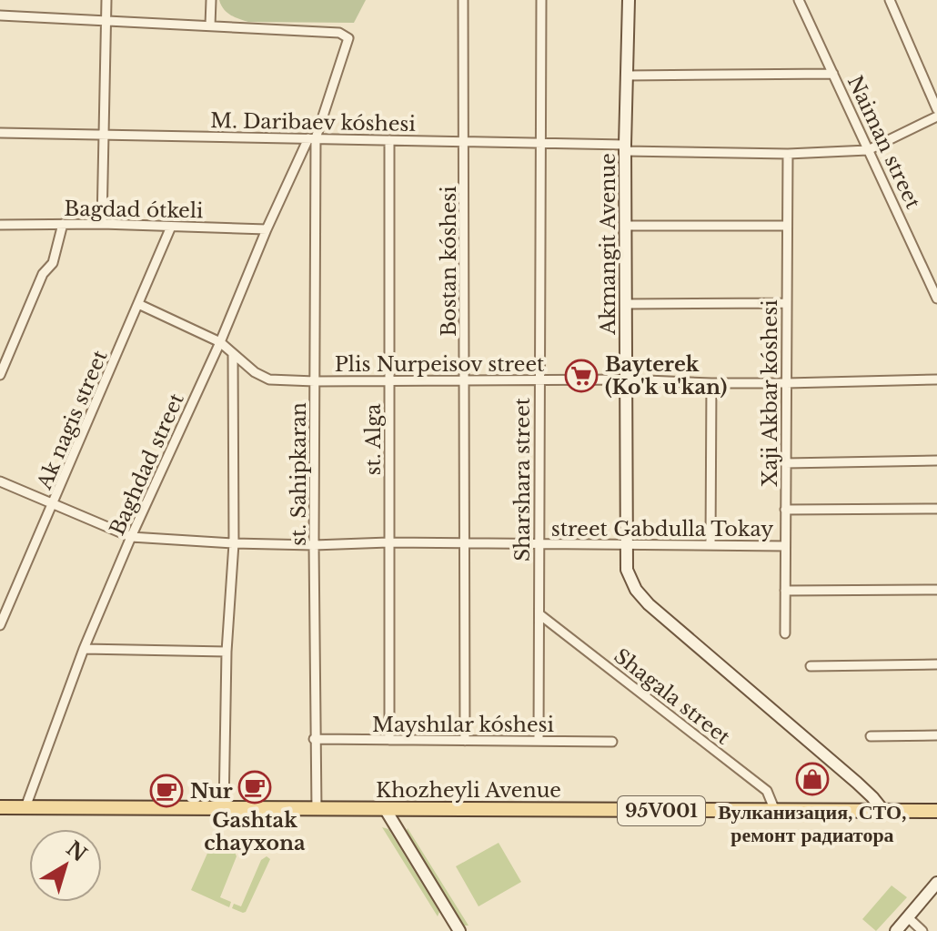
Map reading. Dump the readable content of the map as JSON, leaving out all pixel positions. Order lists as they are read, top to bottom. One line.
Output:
{"streets":{"main road":["Khozheyli Avenue","95V001"],"street":["M. Daribaev kóshesi","Naiman street","Bagdad ótkeli","Akmangit Avenue","Bostan kóshesi","Plis Nurpeisov street","Xaji Akbar kóshesi","Ak nagis street","st. Alga","Baghdad street","st. Sahipkaran","Sharshara street","street Gabdulla Tokay","Shagala street","Mayshılar kóshesi"]},"crossings":[["M. Daribaev kóshesi","Naiman street"],["M. Daribaev kóshesi","Akmangit Avenue"],["M. Daribaev kóshesi","Bostan kóshesi"],["M. Daribaev kóshesi","Xaji Akbar kóshesi"],["M. Daribaev kóshesi","st. Alga"],["M. Daribaev kóshesi","Baghdad street"],["M. Daribaev kóshesi","st. Sahipkaran"],["M. Daribaev kóshesi","Sharshara street"],["Bagdad ótkeli","Ak nagis street"],["Bagdad ótkeli","Baghdad street"],["Akmangit Avenue","Plis Nurpeisov street"],["Akmangit Avenue","street Gabdulla Tokay"],["Akmangit Avenue","Khozheyli Avenue"],["Bostan kóshesi","Plis Nurpeisov street"],["Bostan kóshesi","street Gabdulla Tokay"],["Bostan kóshesi","Mayshılar kóshesi"],["Plis Nurpeisov street","Xaji Akbar kóshesi"],["Plis Nurpeisov street","Ak nagis street"],["Plis Nurpeisov street","st. Alga"],["Plis Nurpeisov street","Baghdad street"],["Plis Nurpeisov street","st. Sahipkaran"],["Plis Nurpeisov street","Sharshara street"],["Xaji Akbar kóshesi","street Gabdulla Tokay"],["Ak nagis street","street Gabdulla Tokay"],["st. Alga","street Gabdulla Tokay"],["st. Alga","Mayshılar kóshesi"],["Baghdad street","st. Sahipkaran"],["Baghdad street","street Gabdulla Tokay"],["Baghdad street","Khozheyli Avenue"],["st. Sahipkaran","street Gabdulla Tokay"],["st. Sahipkaran","Mayshılar kóshesi"],["st. Sahipkaran","Khozheyli Avenue"],["Sharshara street","street Gabdulla Tokay"],["Sharshara street","Shagala street"],["Sharshara street","Mayshılar kóshesi"],["Shagala street","Khozheyli Avenue"]],"places":{"supermarket":["Bayterek (Ko'k u'kan)"],"shop":["Вулканизация, СТО, ремонт радиатора"],"cafe":["Gashtak chayxona","Nur"]},"north":"top right"}
